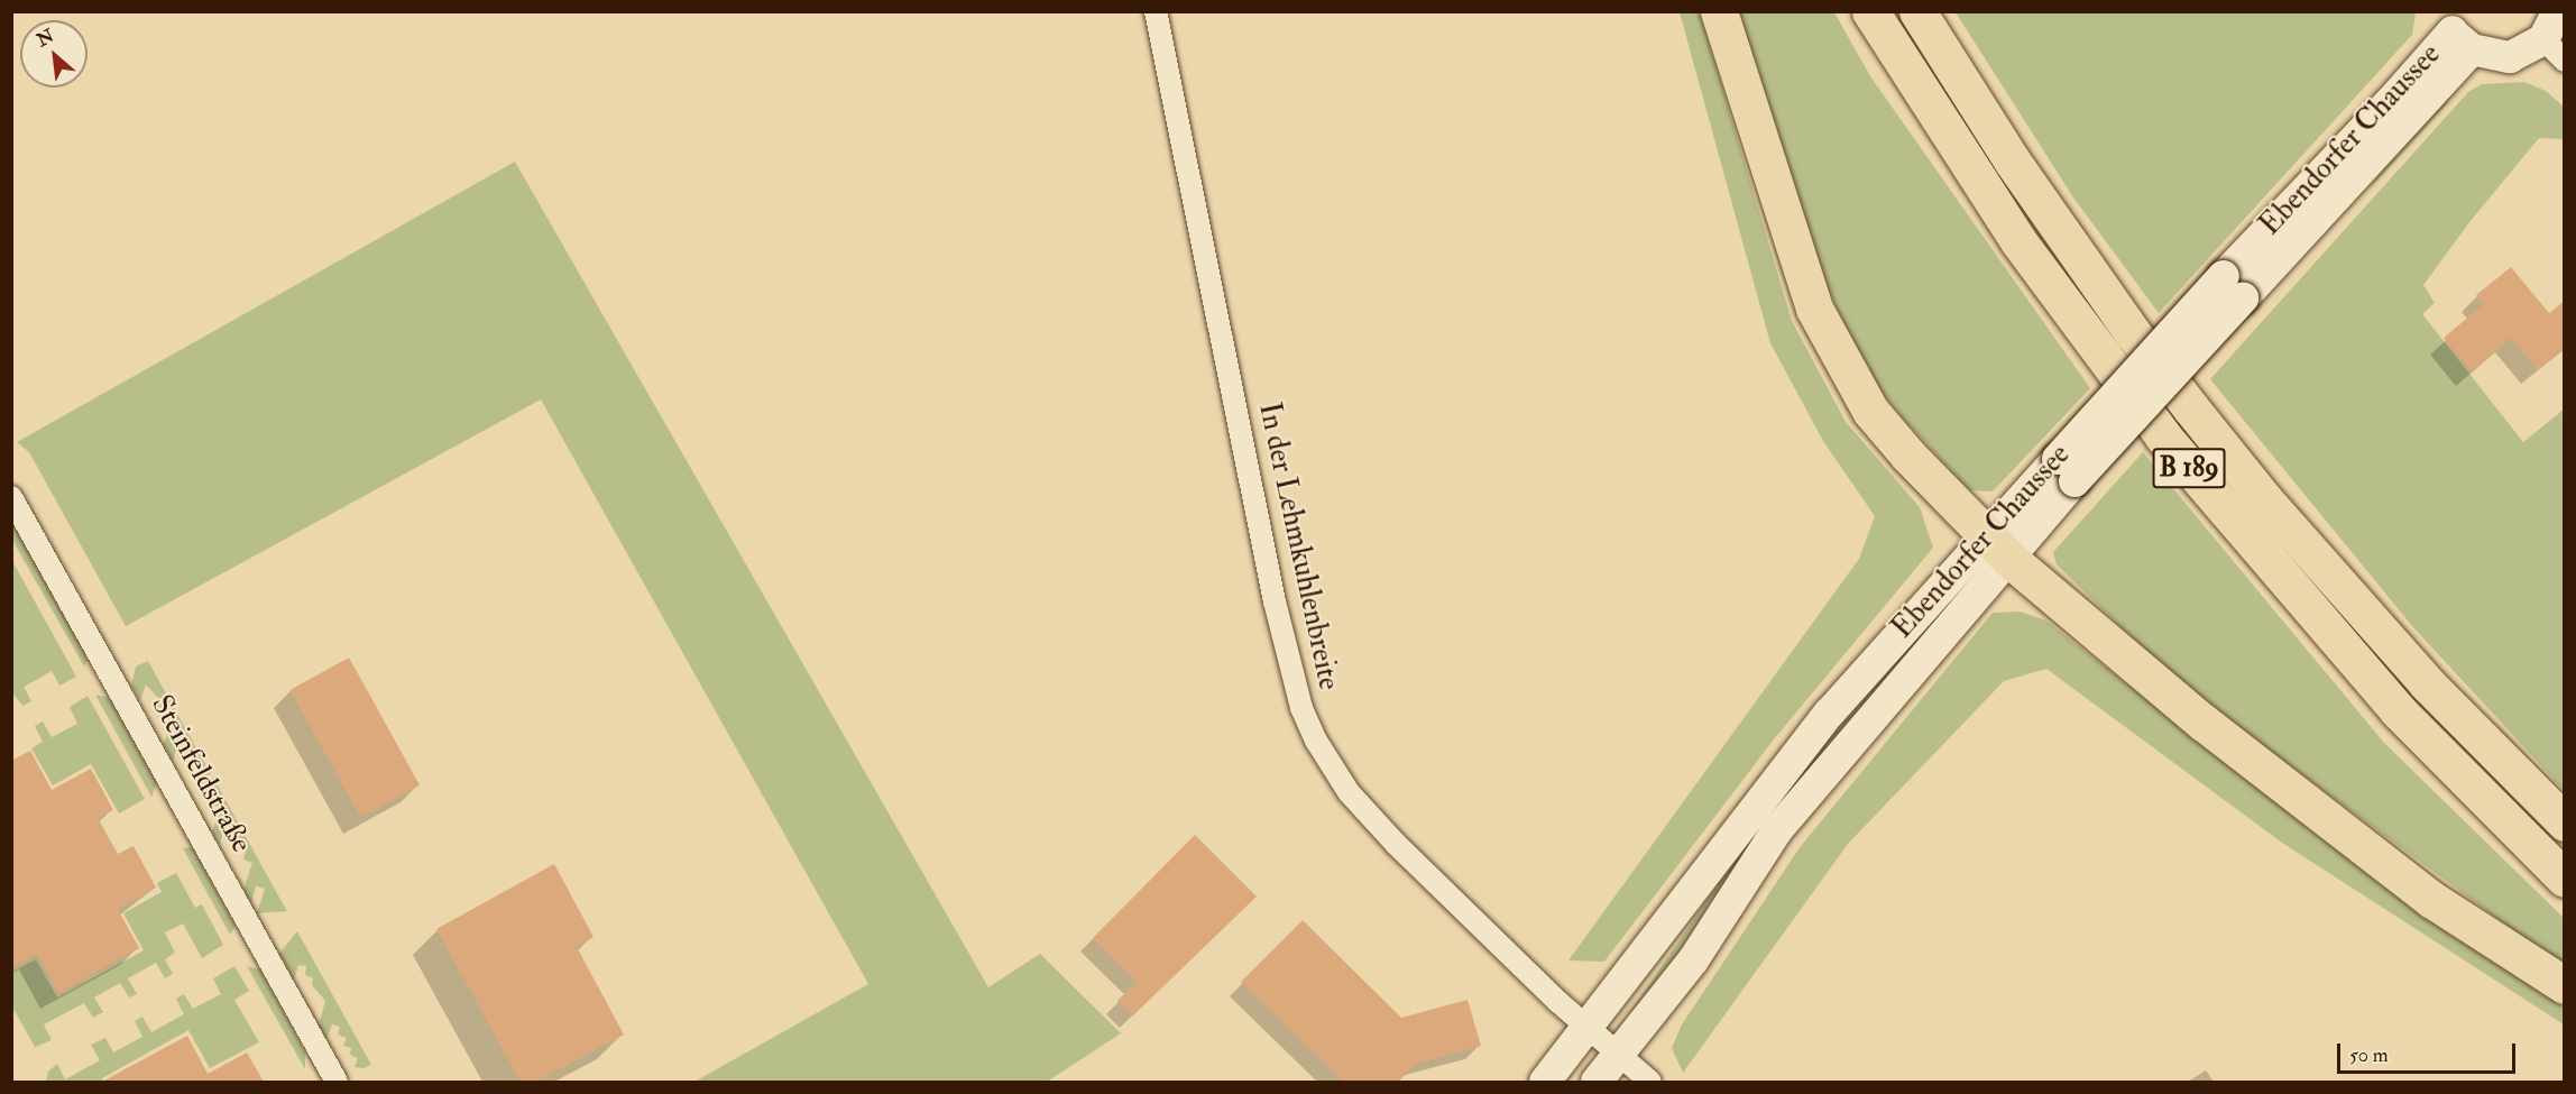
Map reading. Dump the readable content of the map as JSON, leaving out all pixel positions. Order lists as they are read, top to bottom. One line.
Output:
{"streets":{"highway":["B 189"],"main road":["Ebendorfer Chaussee"],"street":["In der Lehmkuhlenbreite","Steinfeldstraße"]},"crossings":[["Ebendorfer Chaussee","In der Lehmkuhlenbreite"]],"scale_bar":"50 m","north":"top left"}
